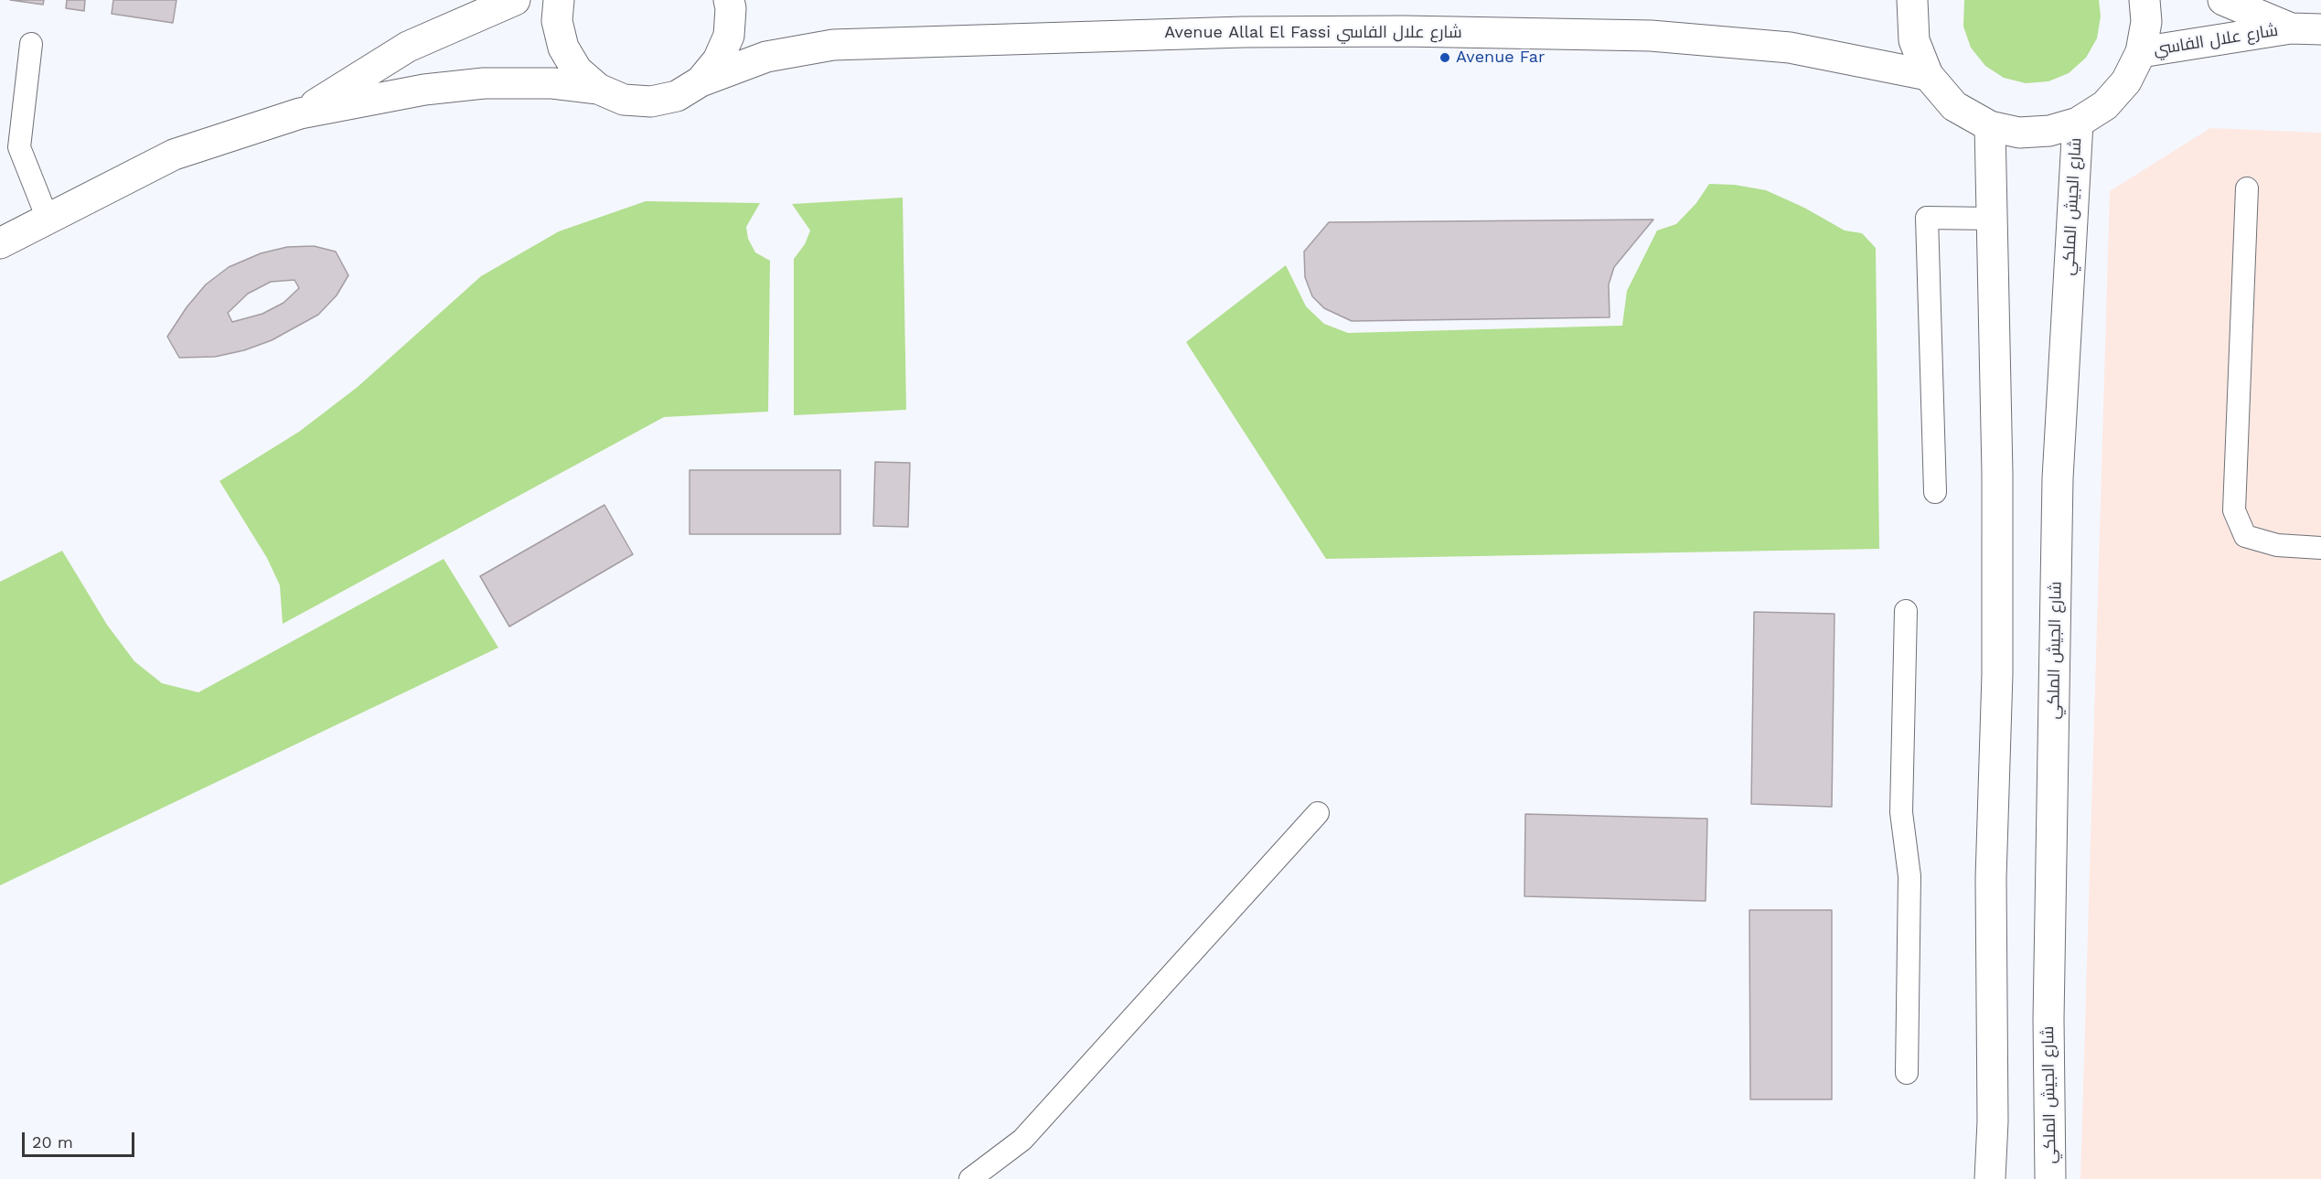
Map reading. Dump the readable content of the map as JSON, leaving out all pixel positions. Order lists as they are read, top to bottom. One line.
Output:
{"streets":{"street":["Avenue Allal El Fassi شارع علال الفاسي","شارع علال الفاسي","شارع الجيش الملكي"]},"places":["Avenue Far"],"scale_bar":"20 m"}
